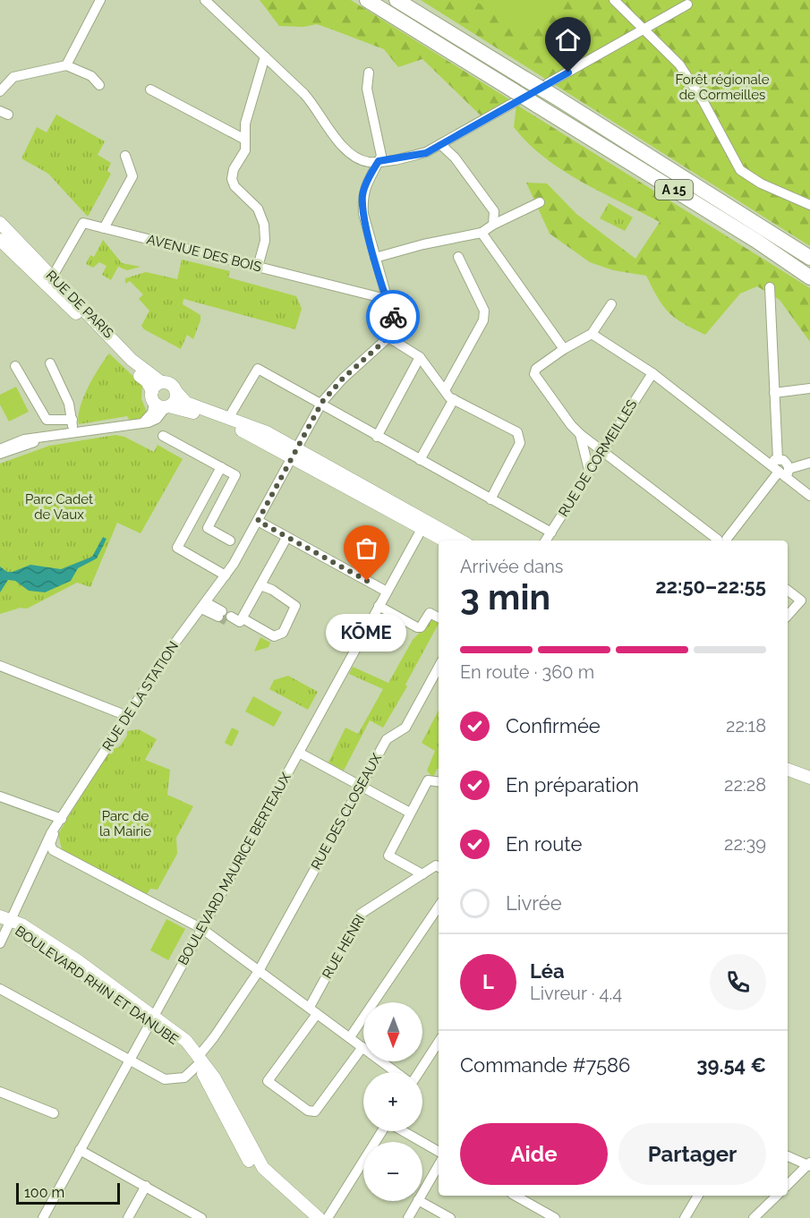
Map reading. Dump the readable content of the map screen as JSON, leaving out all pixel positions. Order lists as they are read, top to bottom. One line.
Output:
{"streets":{"highway":["A 15"],"main road":["RUE DE PARIS","BOULEVARD RHIN ET DANUBE"],"street":["AVENUE DES BOIS","RUE DE CORMEILLES","RUE DE LA STATION","RUE DES CLOSEAUX","BOULEVARD MAURICE BERTEAUX","RUE HENRI"]},"crossings":[["AVENUE DES BOIS","RUE DE PARIS"],["RUE DE LA STATION","BOULEVARD RHIN ET DANUBE"],["RUE DES CLOSEAUX","BOULEVARD RHIN ET DANUBE"],["BOULEVARD MAURICE BERTEAUX","BOULEVARD RHIN ET DANUBE"]],"parks":["Forêt régionale de Cormeilles","Parc Cadet de Vaux","Parc de la Mairie"],"places":["KŌME"],"scale_bar":"100 m","north":"bottom","page":{"heading":["3 min","Arrivée dans","22:50–22:55"],"panel":["Léa","Livreur · 4.4","Commande #7586","39.54 €"],"bubble":"KŌME","bar":"En route · 360 m","list":[["Confirmée","22:18"],["En préparation","22:28"],["En route","22:39"],"Livrée"],"round":"L","map_buttons":["+","−"],"buttons":["Aide","Partager"],"scale":"100 m"}}
